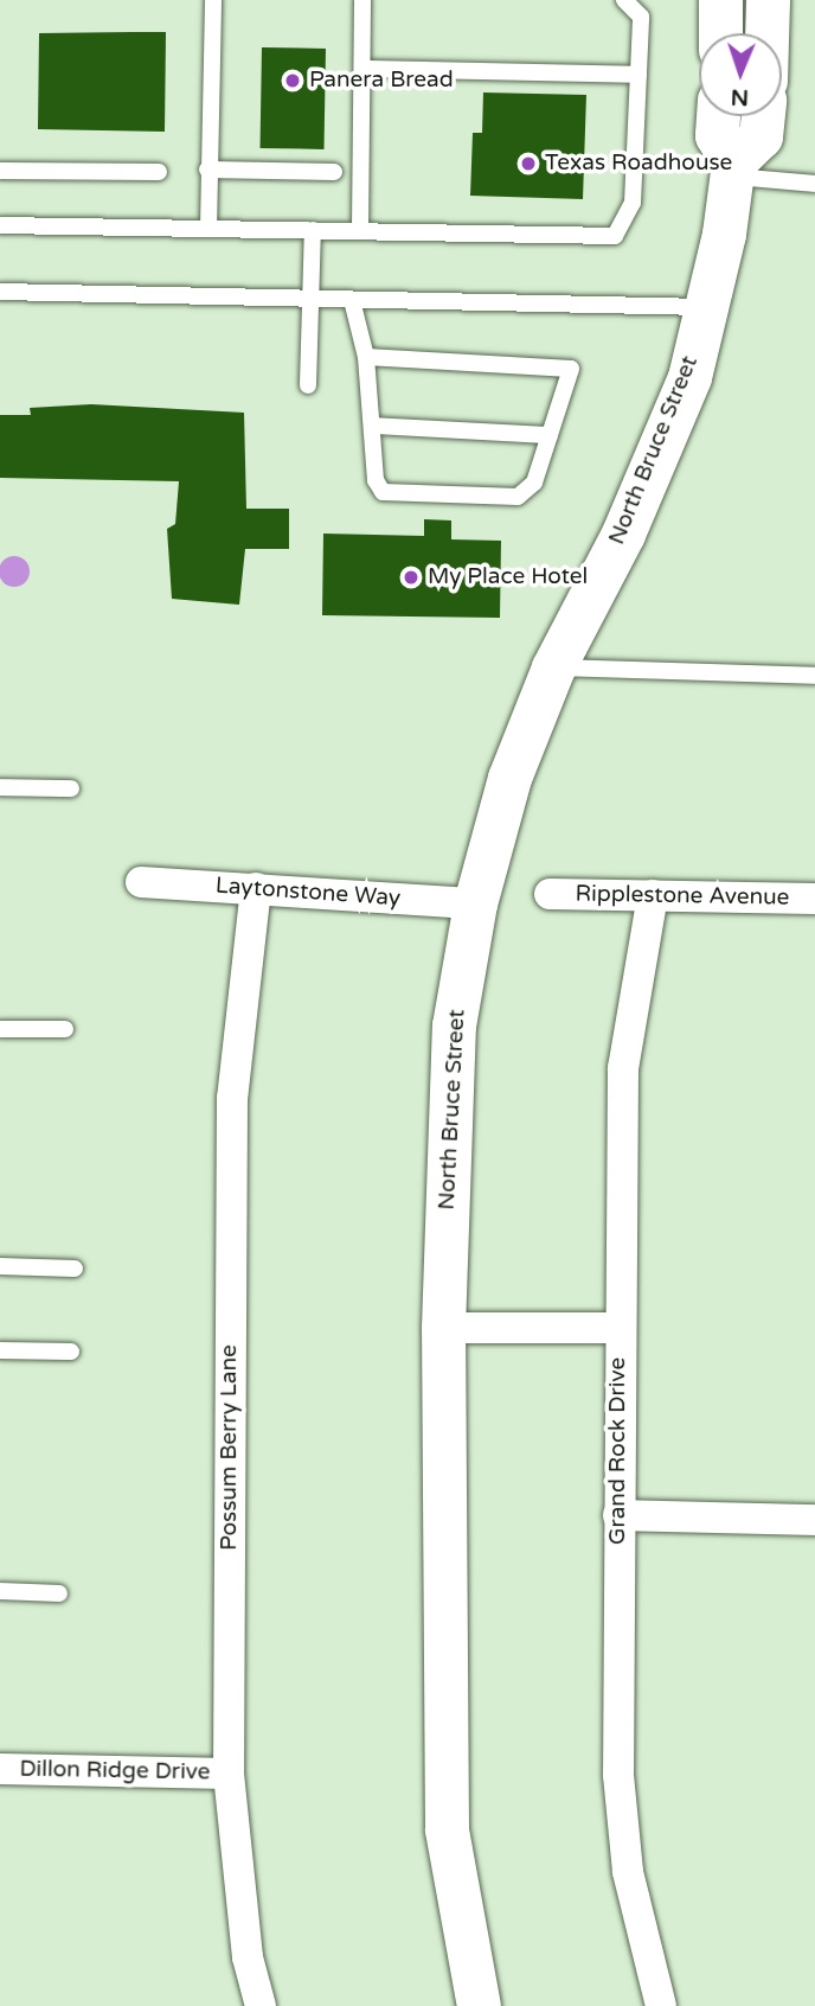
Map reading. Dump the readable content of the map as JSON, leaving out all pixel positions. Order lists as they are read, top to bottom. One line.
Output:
{"streets":{"street":["North Bruce Street","Laytonstone Way","Ripplestone Avenue","Possum Berry Lane","Grand Rock Drive","Dillon Ridge Drive"]},"crossings":[["North Bruce Street","Laytonstone Way"],["Laytonstone Way","Possum Berry Lane"],["Ripplestone Avenue","Grand Rock Drive"],["Possum Berry Lane","Dillon Ridge Drive"]],"places":["Panera Bread","Texas Roadhouse","My Place Hotel"],"north":"bottom"}
